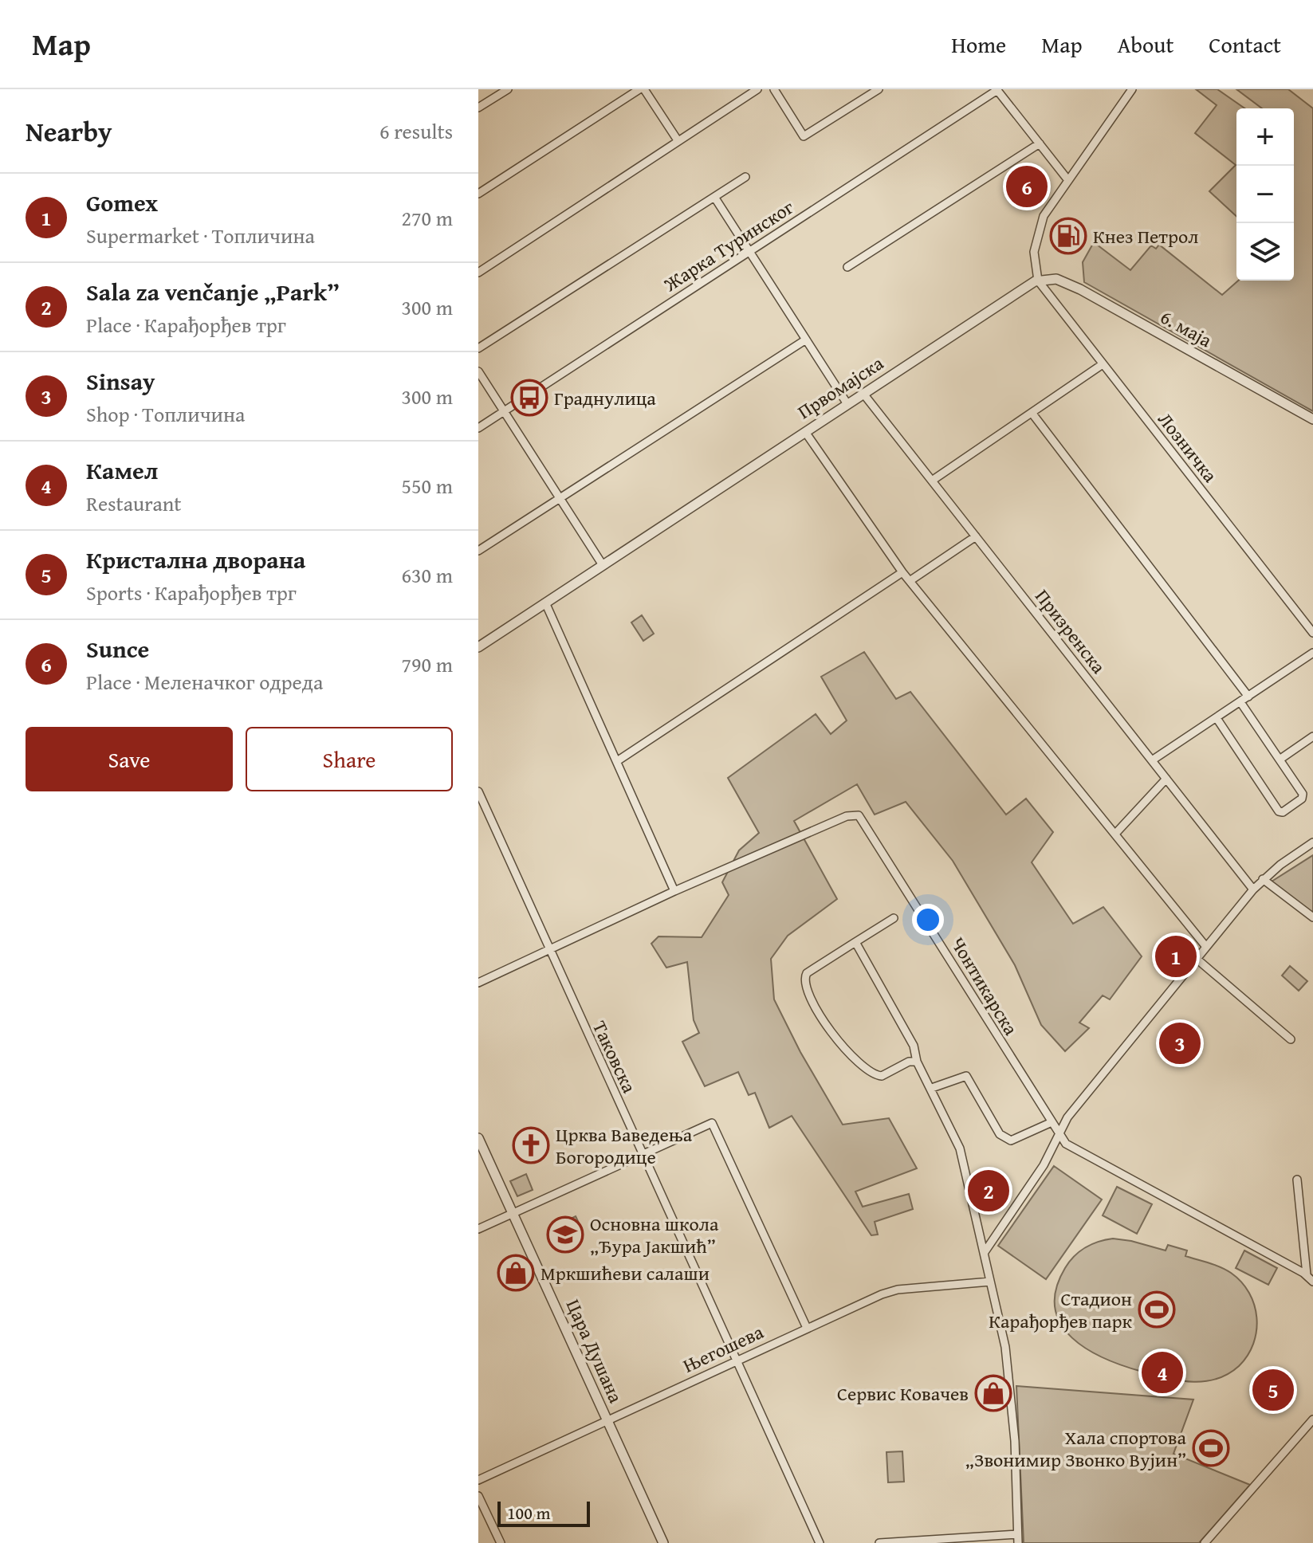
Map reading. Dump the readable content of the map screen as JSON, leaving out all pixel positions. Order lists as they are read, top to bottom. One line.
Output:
{"streets":{"street":["Жарка Туринског","6. маја","Првомајска","Лозничка","Призренска","Чонтикарска","Таковска","Његошева","Цара Душана"]},"crossings":[["6. маја","Првомајска"],["6. маја","Лозничка"],["Првомајска","Лозничка"],["Првомајска","Призренска"],["Чонтикарска","Таковска"],["Таковска","Његошева"],["Његошева","Цара Душана"]],"places":{"fuel station":["Кнез Петрол"],"bus stop":["Граднулица"],"church":["Црква Ваведења Богородице"],"school or university":["Основна школа „Ђура Јакшић”"],"shop":["Мркшићеви салаши","Сервис Ковачев"],"sports":["Стадион Карађорђев парк","Хала спортова „Звонимир Звонко Вујин”"]},"scale_bar":"100 m","page":{"header":"Map","nav":["Home","Map","About","Contact"],"heading":["Nearby","6 results"],"map_buttons":["+","−"],"pins":["6","1","3","2","4","5"],"list":[{"mark":"1","name":"Gomex","note":"Supermarket · Топличина","value":"270 m"},{"mark":"2","name":"Sala za venčanje „Park”","note":"Place · Карађорђев трг","value":"300 m"},{"mark":"3","name":"Sinsay","note":"Shop · Топличина","value":"300 m"},{"mark":"4","name":"Камел","note":"Restaurant","value":"550 m"},{"mark":"5","name":"Кристална дворана","note":"Sports · Карађорђев трг","value":"630 m"},{"mark":"6","name":"Sunce","note":"Place · Меленачког одреда","value":"790 m"}],"buttons":["Save","Share"],"scale":"100 m"}}
